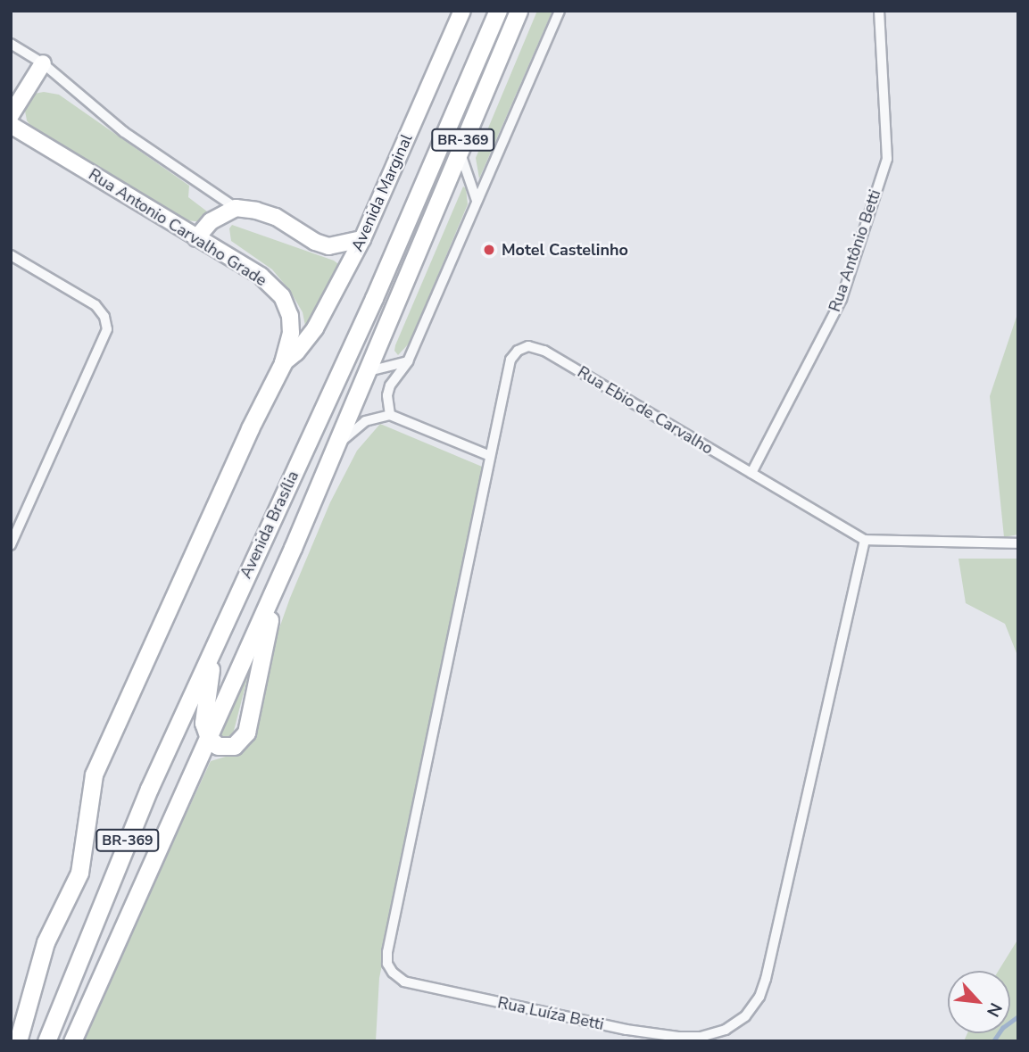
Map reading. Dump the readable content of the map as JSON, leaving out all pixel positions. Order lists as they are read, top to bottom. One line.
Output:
{"streets":{"highway":["BR-369","Avenida Brasília"],"main road":["Avenida Marginal","Rua Antonio Carvalho Grade"],"street":["Rua Antônio Betti","Rua Ebio de Carvalho","Rua Luíza Betti"]},"crossings":[["Avenida Marginal","Rua Antonio Carvalho Grade"],["Rua Antônio Betti","Rua Ebio de Carvalho"],["Rua Ebio de Carvalho","Rua Luíza Betti"]],"places":["Motel Castelinho"],"north":"bottom right"}
